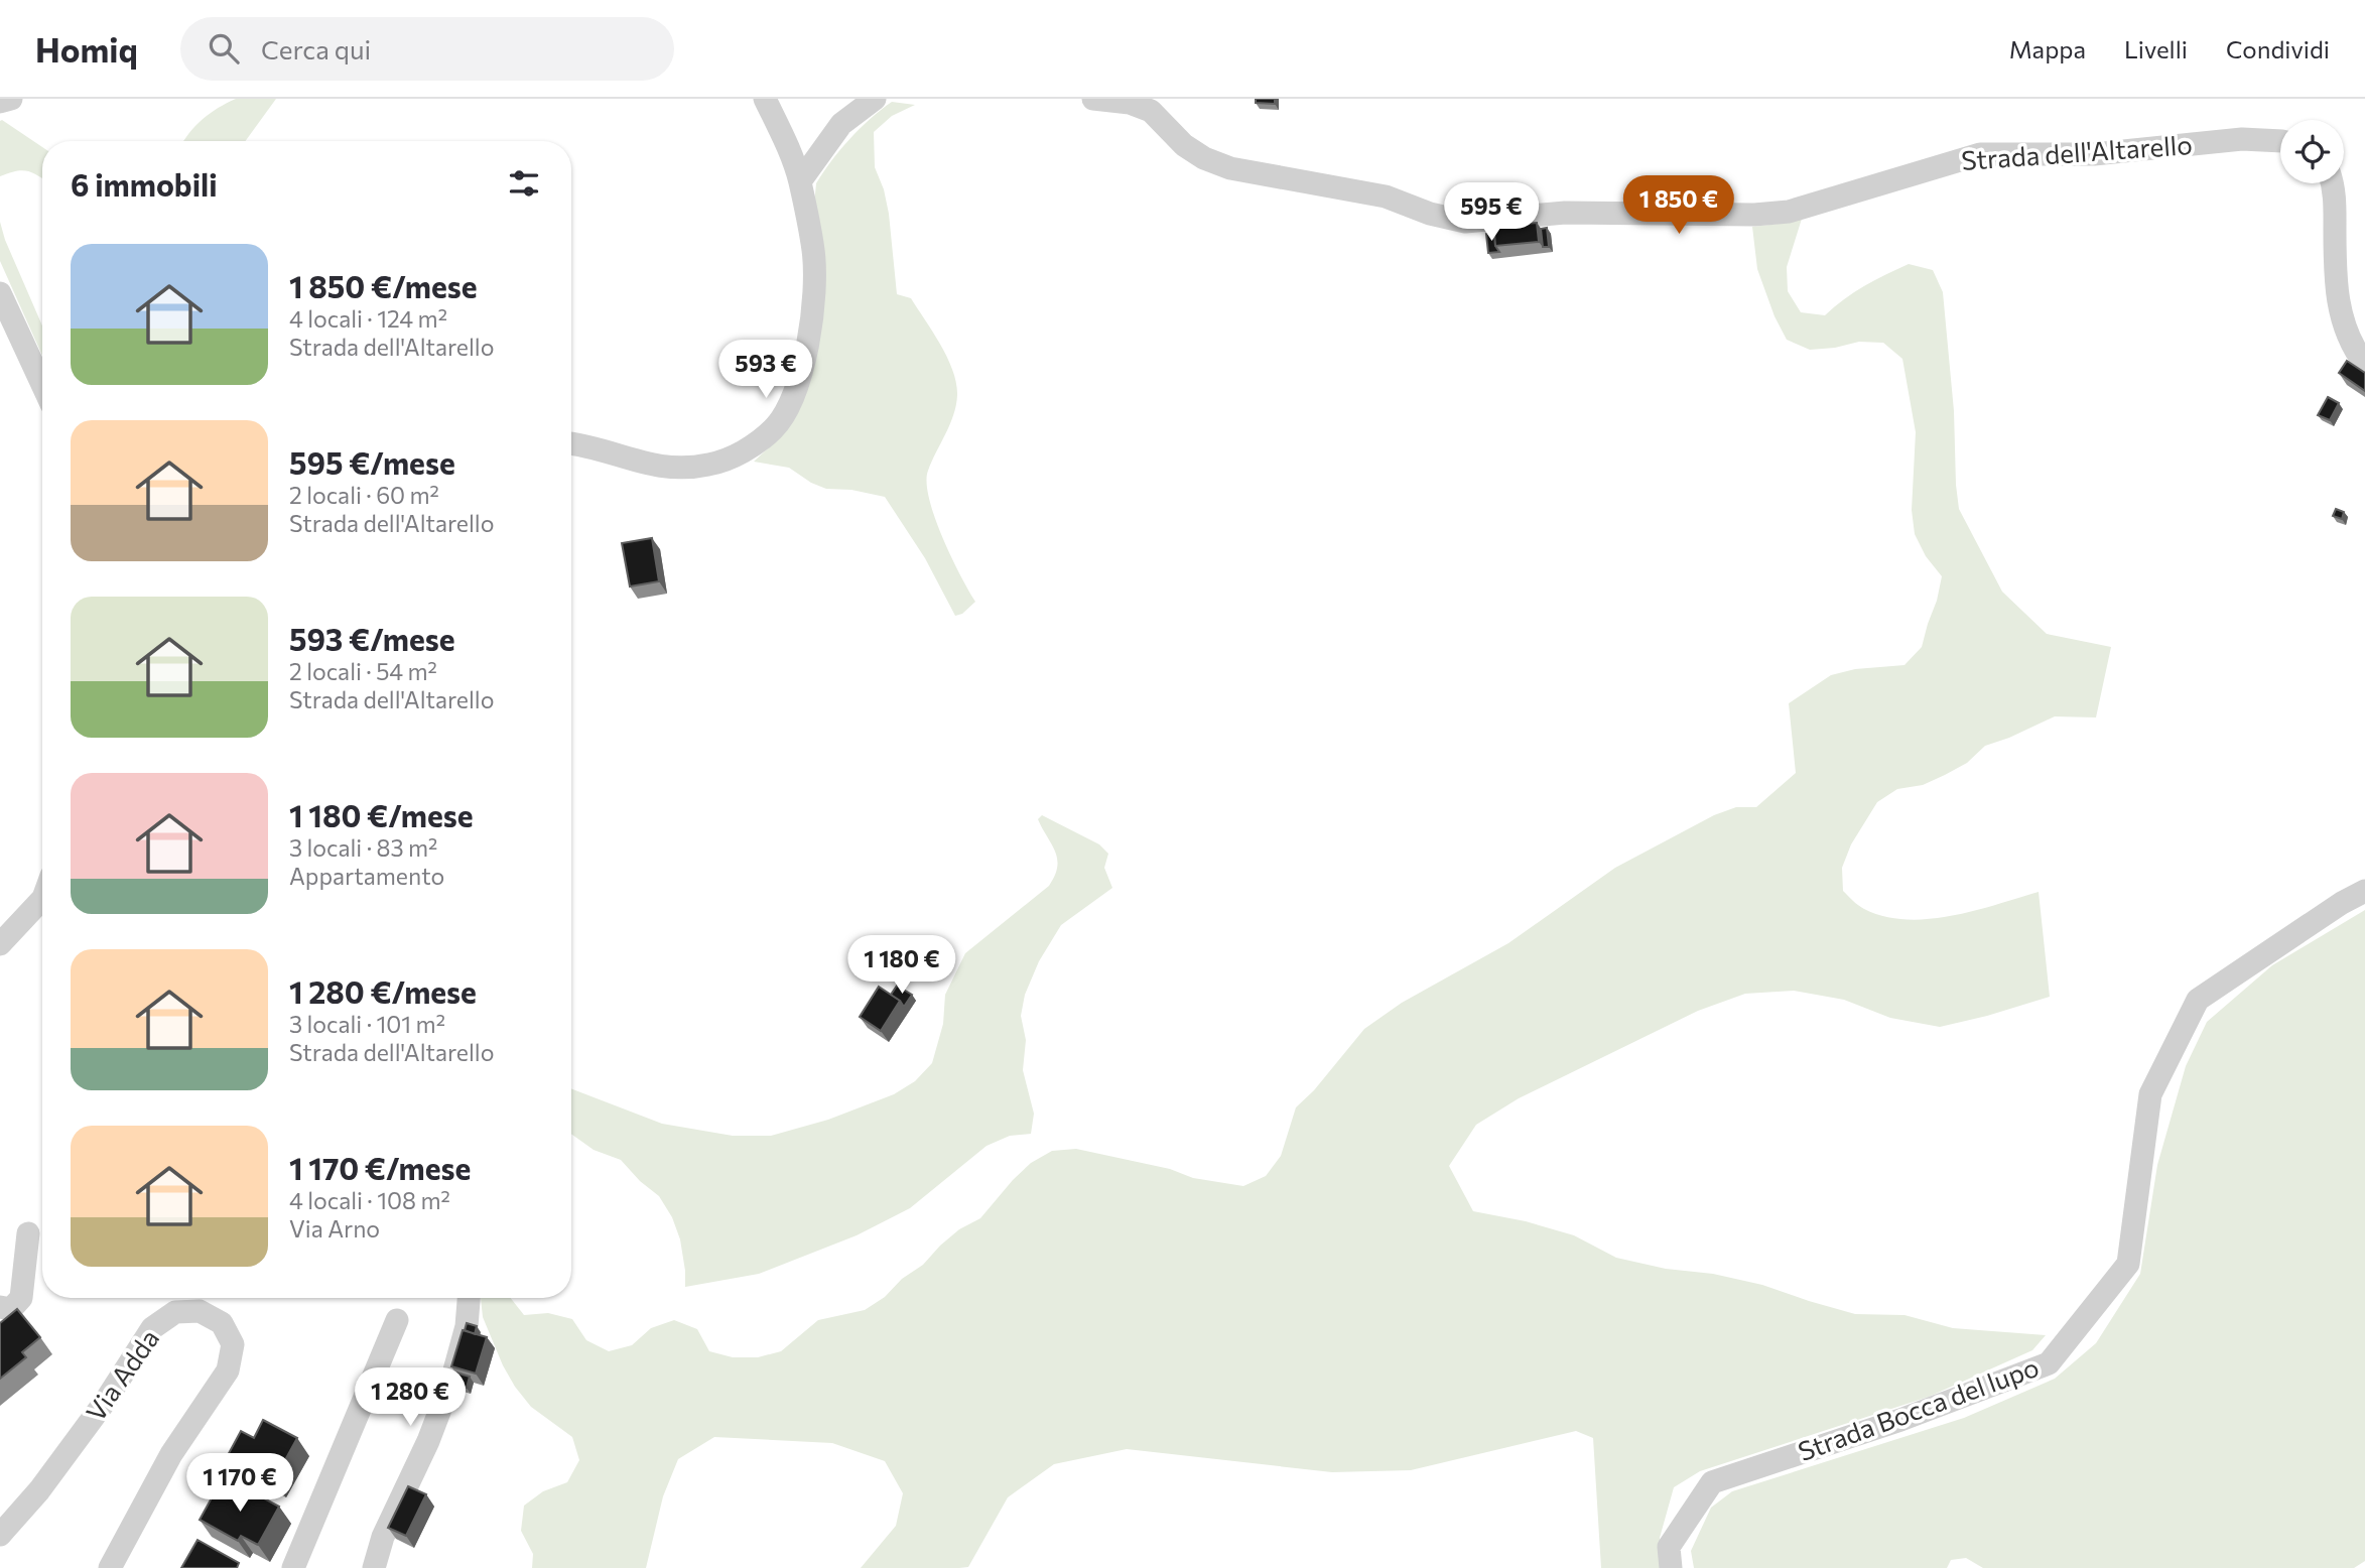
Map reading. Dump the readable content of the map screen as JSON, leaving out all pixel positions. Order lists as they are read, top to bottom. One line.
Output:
{"streets":{"street":["Strada dell'Altarello","Via Adda","Strada Bocca del lupo"]},"page":{"header":"Homiq","search":"Cerca qui","nav":["Mappa","Livelli","Condividi"],"heading":"6 immobili","price":["1 850 €","595 €","593 €","1 180 €","1 280 €","1 170 €"],"list":[{"name":"1 850 €/mese","note":"4 locali · 124 m² · Strada dell'Altarello"},{"name":"595 €/mese","note":"2 locali · 60 m² · Strada dell'Altarello"},{"name":"593 €/mese","note":"2 locali · 54 m² · Strada dell'Altarello"},{"name":"1 180 €/mese","note":"3 locali · 83 m² · Appartamento"},{"name":"1 280 €/mese","note":"3 locali · 101 m² · Strada dell'Altarello"},{"name":"1 170 €/mese","note":"4 locali · 108 m² · Via Arno"}]}}
